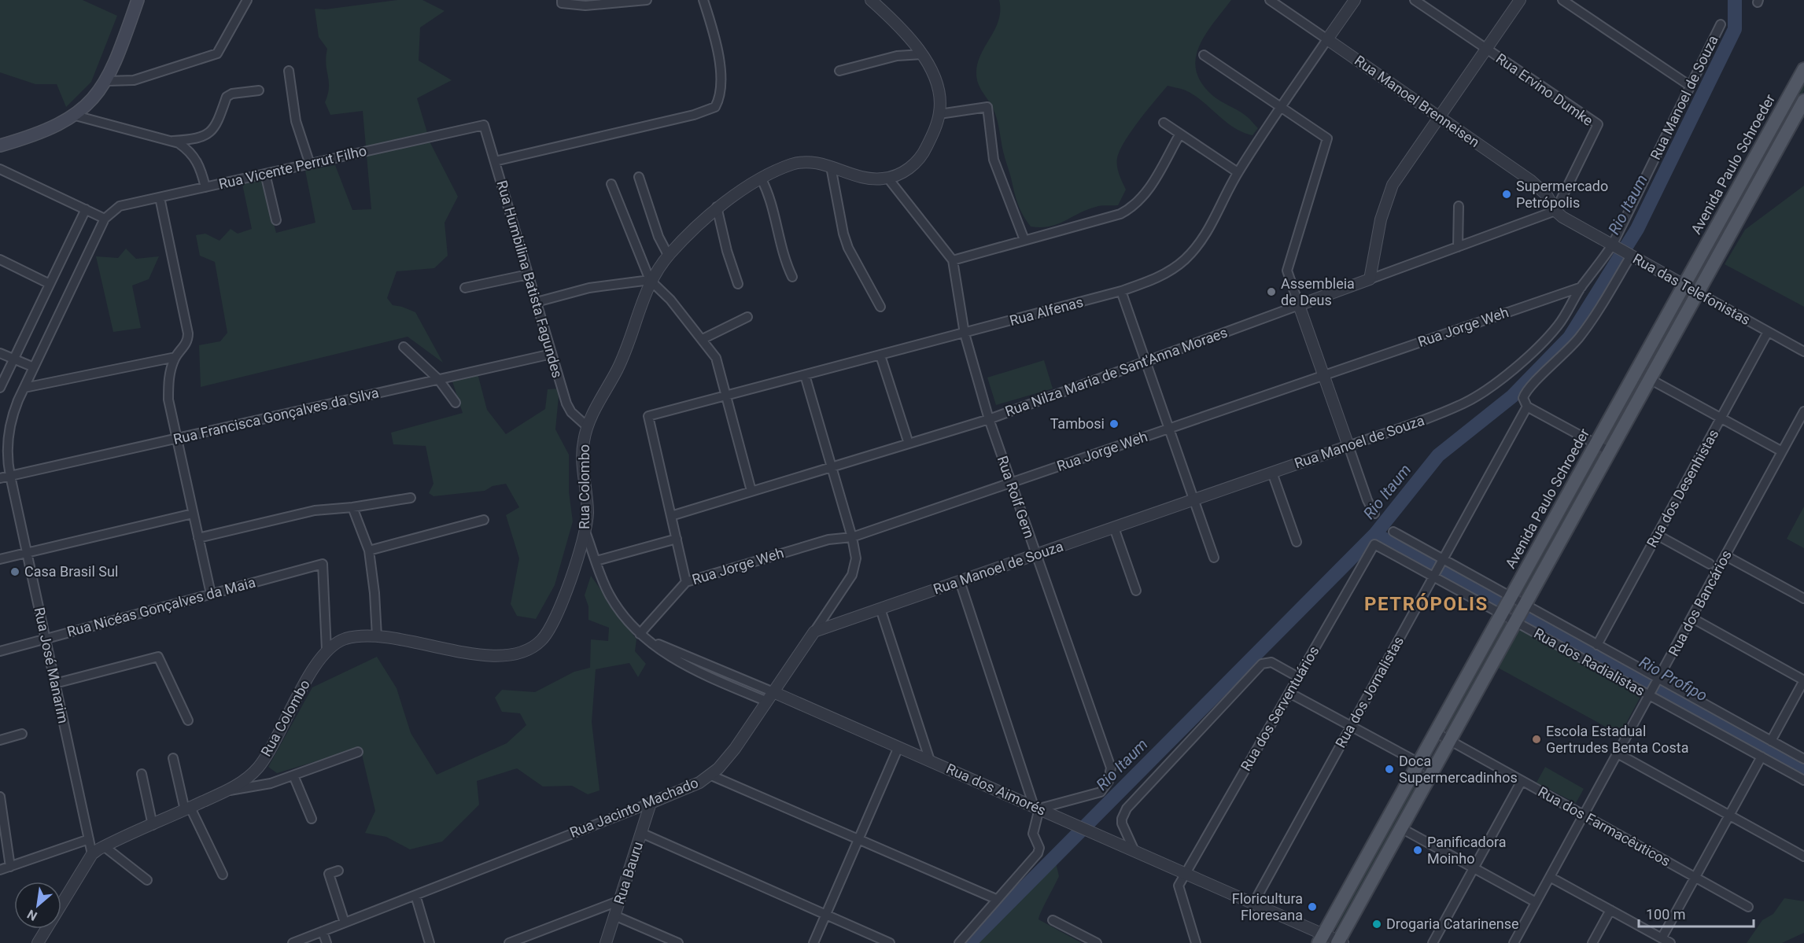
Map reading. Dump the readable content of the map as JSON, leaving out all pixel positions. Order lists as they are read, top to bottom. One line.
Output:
{"streets":{"main road":["Avenida Paulo Schroeder"],"street":["Rua Ervino Dumke","Rua Manoel de Souza","Rua Manoel Brenneisen","Rua Vicente Perrut Filho","Rua Humbilina Batista Fagundes","Rua das Telefonistas","Rua Alfenas","Rua Jorge Weh","Rua Nilza Maria de Sant'Anna Moraes","Rua Francisca Gonçalves da Silva","Rua Colombo","Rua dos Desenhistas","Rua Rolf Gern","Rua dos Bancários","Rua Nicéas Gonçalves da Maia","Rua dos Radialistas","Rua José Manarim","Rua dos Jornalistas","Rua dos Serventuários","Rua dos Aimorés","Rua Jacinto Machado","Rua dos Farmacêuticos","Rua Bauru"]},"crossings":[["Rua Ervino Dumke","Rua Manoel Brenneisen"],["Rua Ervino Dumke","Rua das Telefonistas"],["Rua Ervino Dumke","Rua Nilza Maria de Sant'Anna Moraes"],["Rua Manoel de Souza","Rua das Telefonistas"],["Rua Manoel de Souza","Rua Jorge Weh"],["Rua Manoel de Souza","Rua Rolf Gern"],["Rua Manoel de Souza","Rua dos Jornalistas"],["Rua Manoel de Souza","Rua Jacinto Machado"],["Rua Manoel Brenneisen","Rua das Telefonistas"],["Rua Manoel Brenneisen","Rua Alfenas"],["Rua Manoel Brenneisen","Rua Nilza Maria de Sant'Anna Moraes"],["Avenida Paulo Schroeder","Rua das Telefonistas"],["Avenida Paulo Schroeder","Rua dos Radialistas"],["Avenida Paulo Schroeder","Rua dos Aimorés"],["Avenida Paulo Schroeder","Rua dos Farmacêuticos"],["Rua Vicente Perrut Filho","Rua Humbilina Batista Fagundes"],["Rua Vicente Perrut Filho","Rua José Manarim"],["Rua Humbilina Batista Fagundes","Rua Francisca Gonçalves da Silva"],["Rua Humbilina Batista Fagundes","Rua Colombo"],["Rua das Telefonistas","Rua Nilza Maria de Sant'Anna Moraes"],["Rua das Telefonistas","Rua dos Desenhistas"],["Rua das Telefonistas","Rua dos Jornalistas"],["Rua Alfenas","Rua Nilza Maria de Sant'Anna Moraes"],["Rua Alfenas","Rua Rolf Gern"],["Rua Alfenas","Rua Jacinto Machado"],["Rua Jorge Weh","Rua Rolf Gern"],["Rua Jorge Weh","Rua dos Aimorés"],["Rua Jorge Weh","Rua Jacinto Machado"],["Rua Nilza Maria de Sant'Anna Moraes","Rua Rolf Gern"],["Rua Nilza Maria de Sant'Anna Moraes","Rua Jacinto Machado"],["Rua Francisca Gonçalves da Silva","Rua José Manarim"],["Rua Colombo","Rua Rolf Gern"],["Rua Colombo","Rua Nicéas Gonçalves da Maia"],["Rua Colombo","Rua José Manarim"],["Rua Colombo","Rua dos Aimorés"],["Rua dos Desenhistas","Rua dos Radialistas"],["Rua Rolf Gern","Rua dos Aimorés"],["Rua dos Bancários","Rua dos Radialistas"],["Rua dos Bancários","Rua dos Farmacêuticos"],["Rua Nicéas Gonçalves da Maia","Rua José Manarim"],["Rua dos Radialistas","Rua dos Jornalistas"],["Rua dos Radialistas","Rua dos Serventuários"],["Rua dos Jornalistas","Rua dos Aimorés"],["Rua dos Serventuários","Rua dos Aimorés"],["Rua dos Aimorés","Rua Jacinto Machado"],["Rua Jacinto Machado","Rua Bauru"]],"districts":["PETRÓPOLIS"],"water":["Rio Itaum","Rio Profipo"],"places":["Supermercado Petrópolis","Assembleia de Deus","Tambosi","Casa Brasil Sul","Escola Estadual Gertrudes Benta Costa","Doca Supermercadinhos","Panificadora Moinho","Floricultura Floresana","Drogaria Catarinense"],"scale_bar":"100 m","north":"bottom left"}
